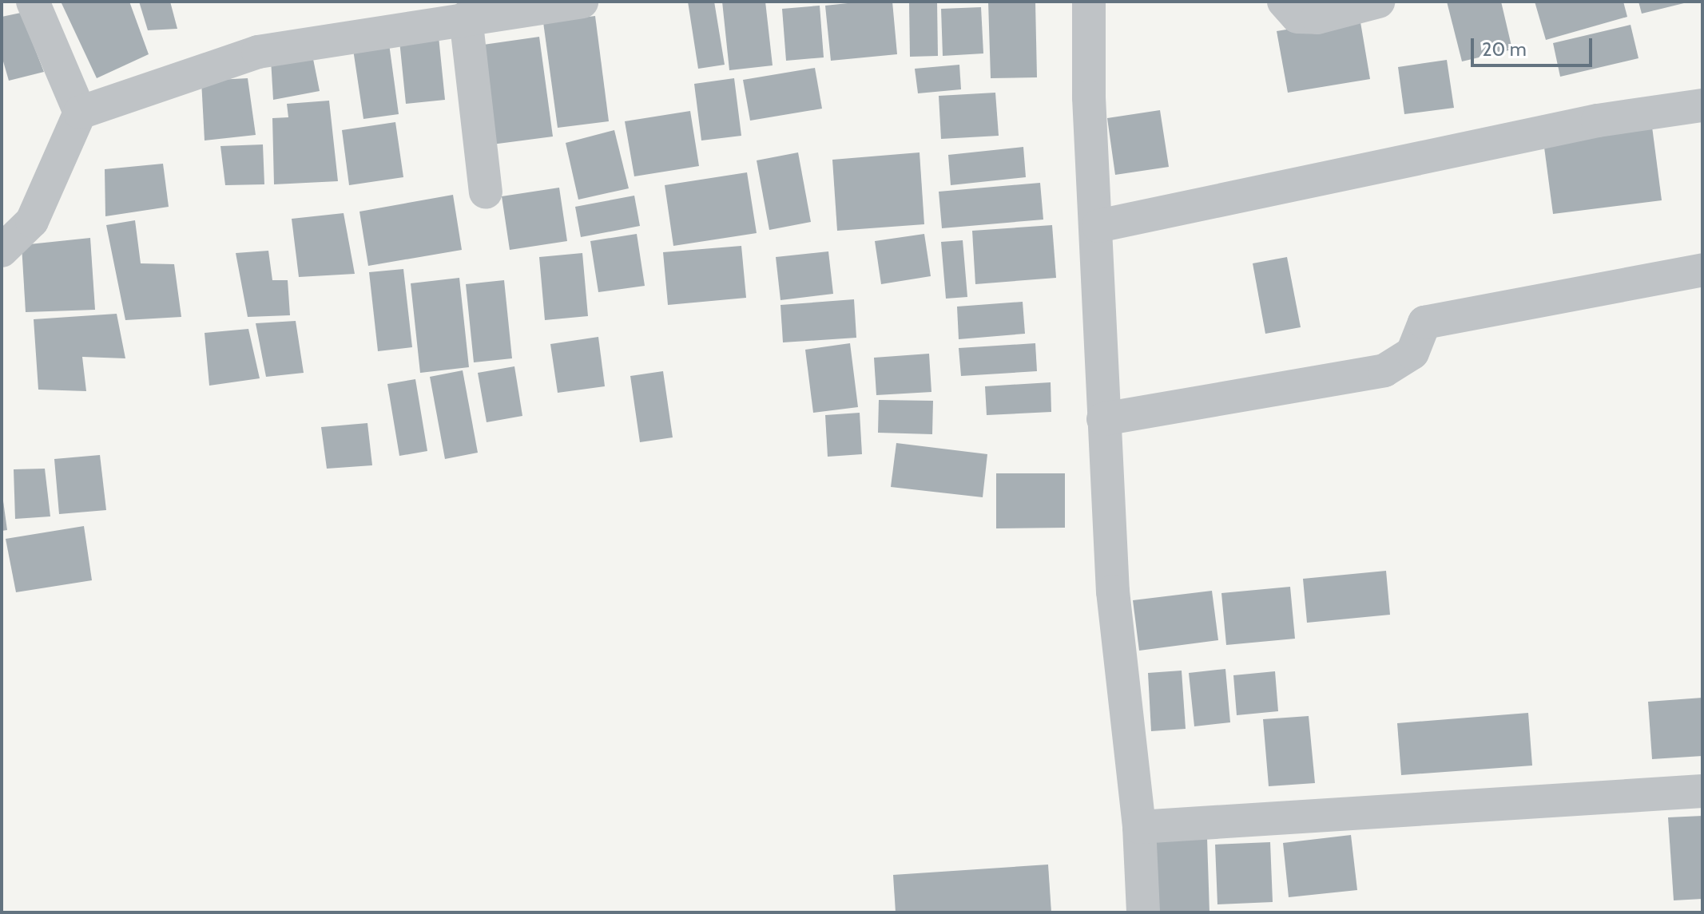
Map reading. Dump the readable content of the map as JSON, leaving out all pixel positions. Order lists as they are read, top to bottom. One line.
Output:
{"scale_bar":"20 m"}
